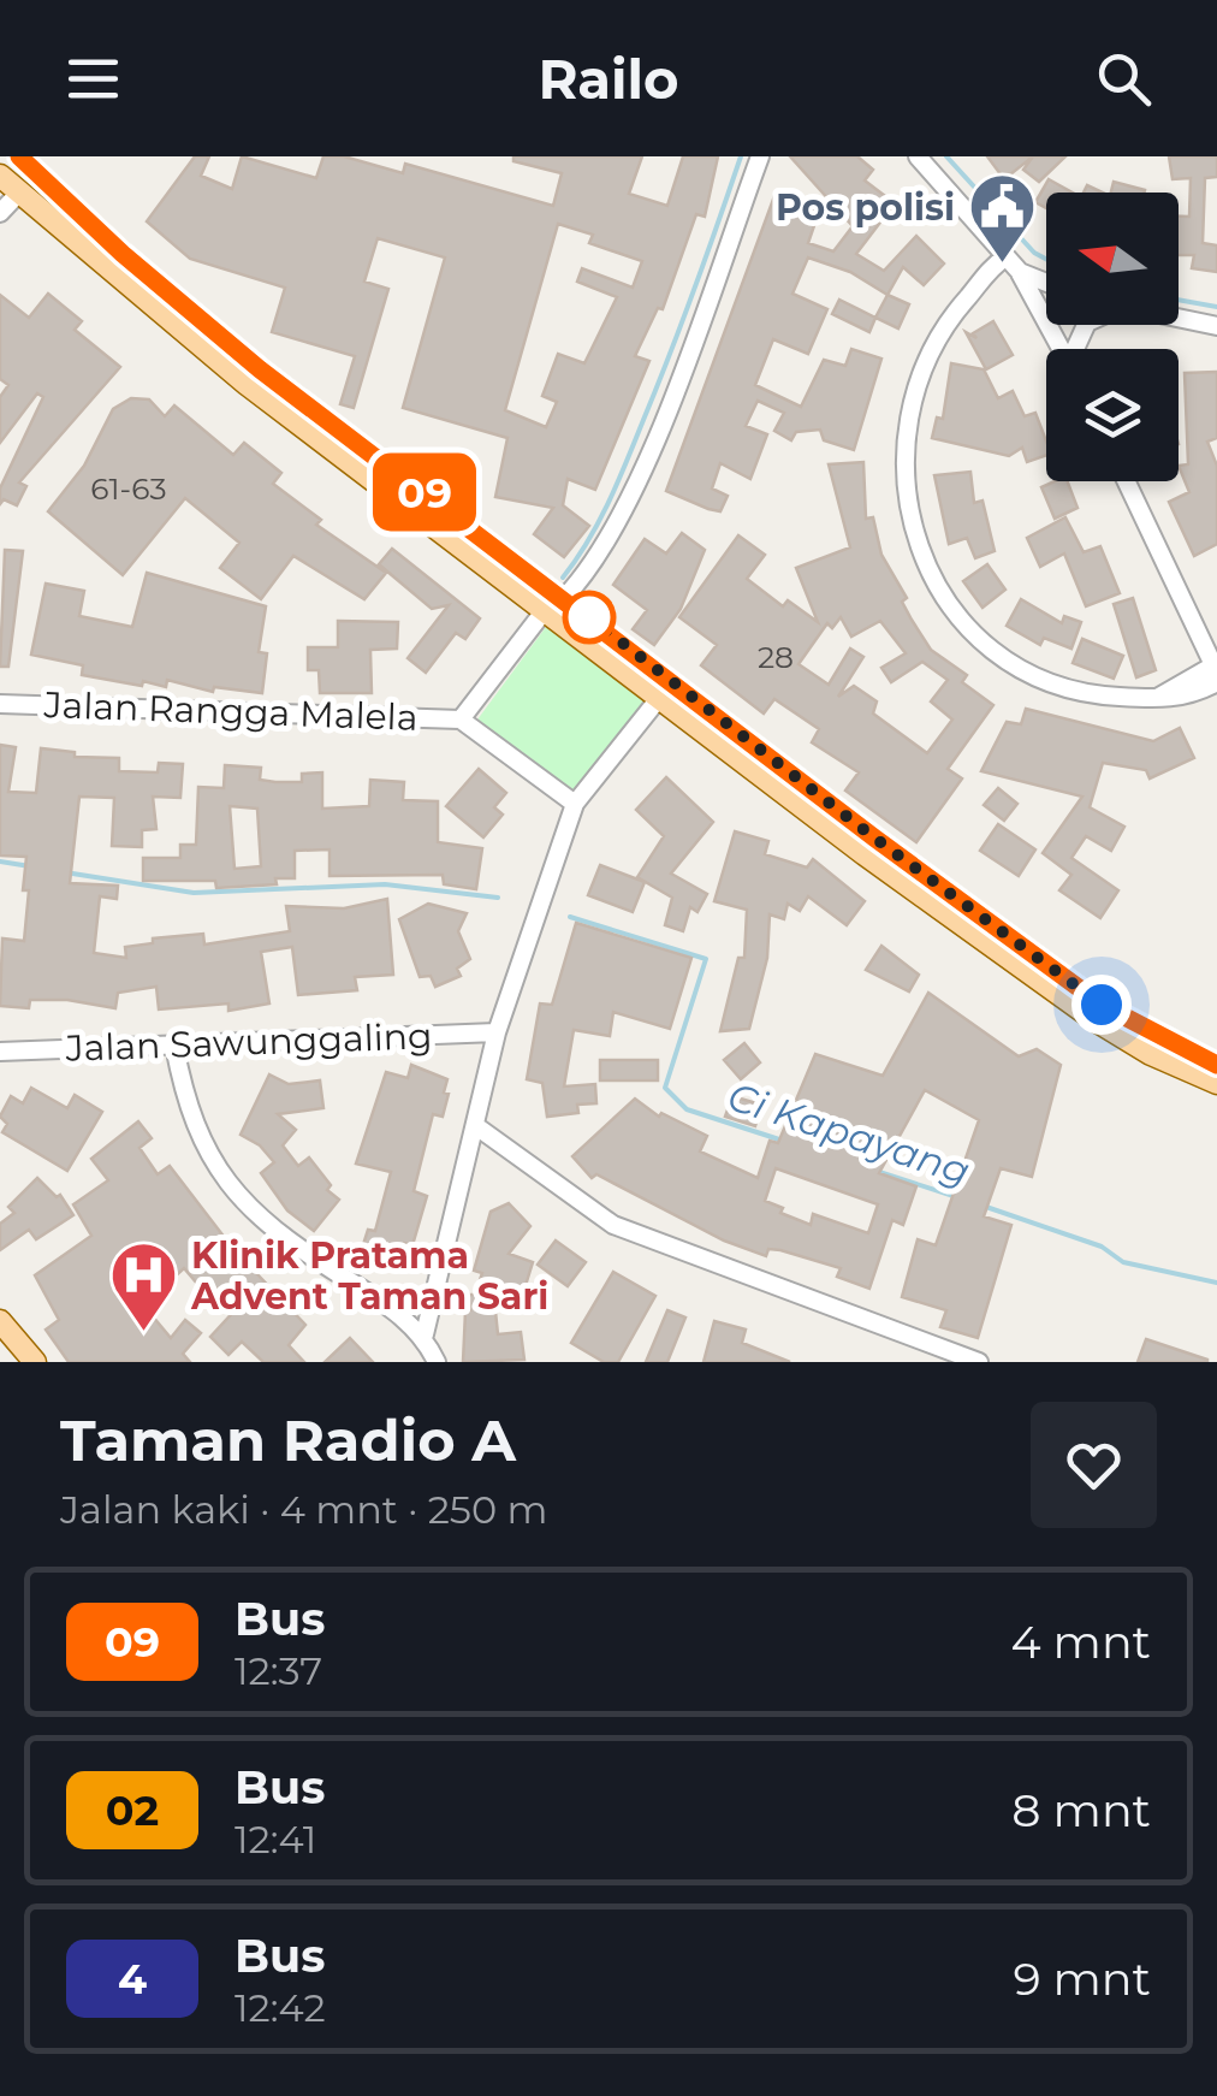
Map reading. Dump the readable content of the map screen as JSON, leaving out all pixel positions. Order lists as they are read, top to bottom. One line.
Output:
{"streets":{"street":["Jalan Rangga Malela","Jalan Sawunggaling"]},"water":["Ci Kapayang"],"places":{"public building":["Pos polisi"],"hospital":["Klinik Pratama Advent Taman Sari"]},"lines":["bus line 09"],"house_numbers":["61-63","28"],"north":"left","page":{"header":"Railo","on_map":"09","heading":["Taman Radio A","Jalan kaki · 4 mnt · 250 m"],"list":[{"mark":"09","name":"Bus","note":"12:37","value":"4 mnt"},{"mark":"02","name":"Bus","note":"12:41","value":"8 mnt"},{"mark":"4","name":"Bus","note":"12:42","value":"9 mnt"}]}}
